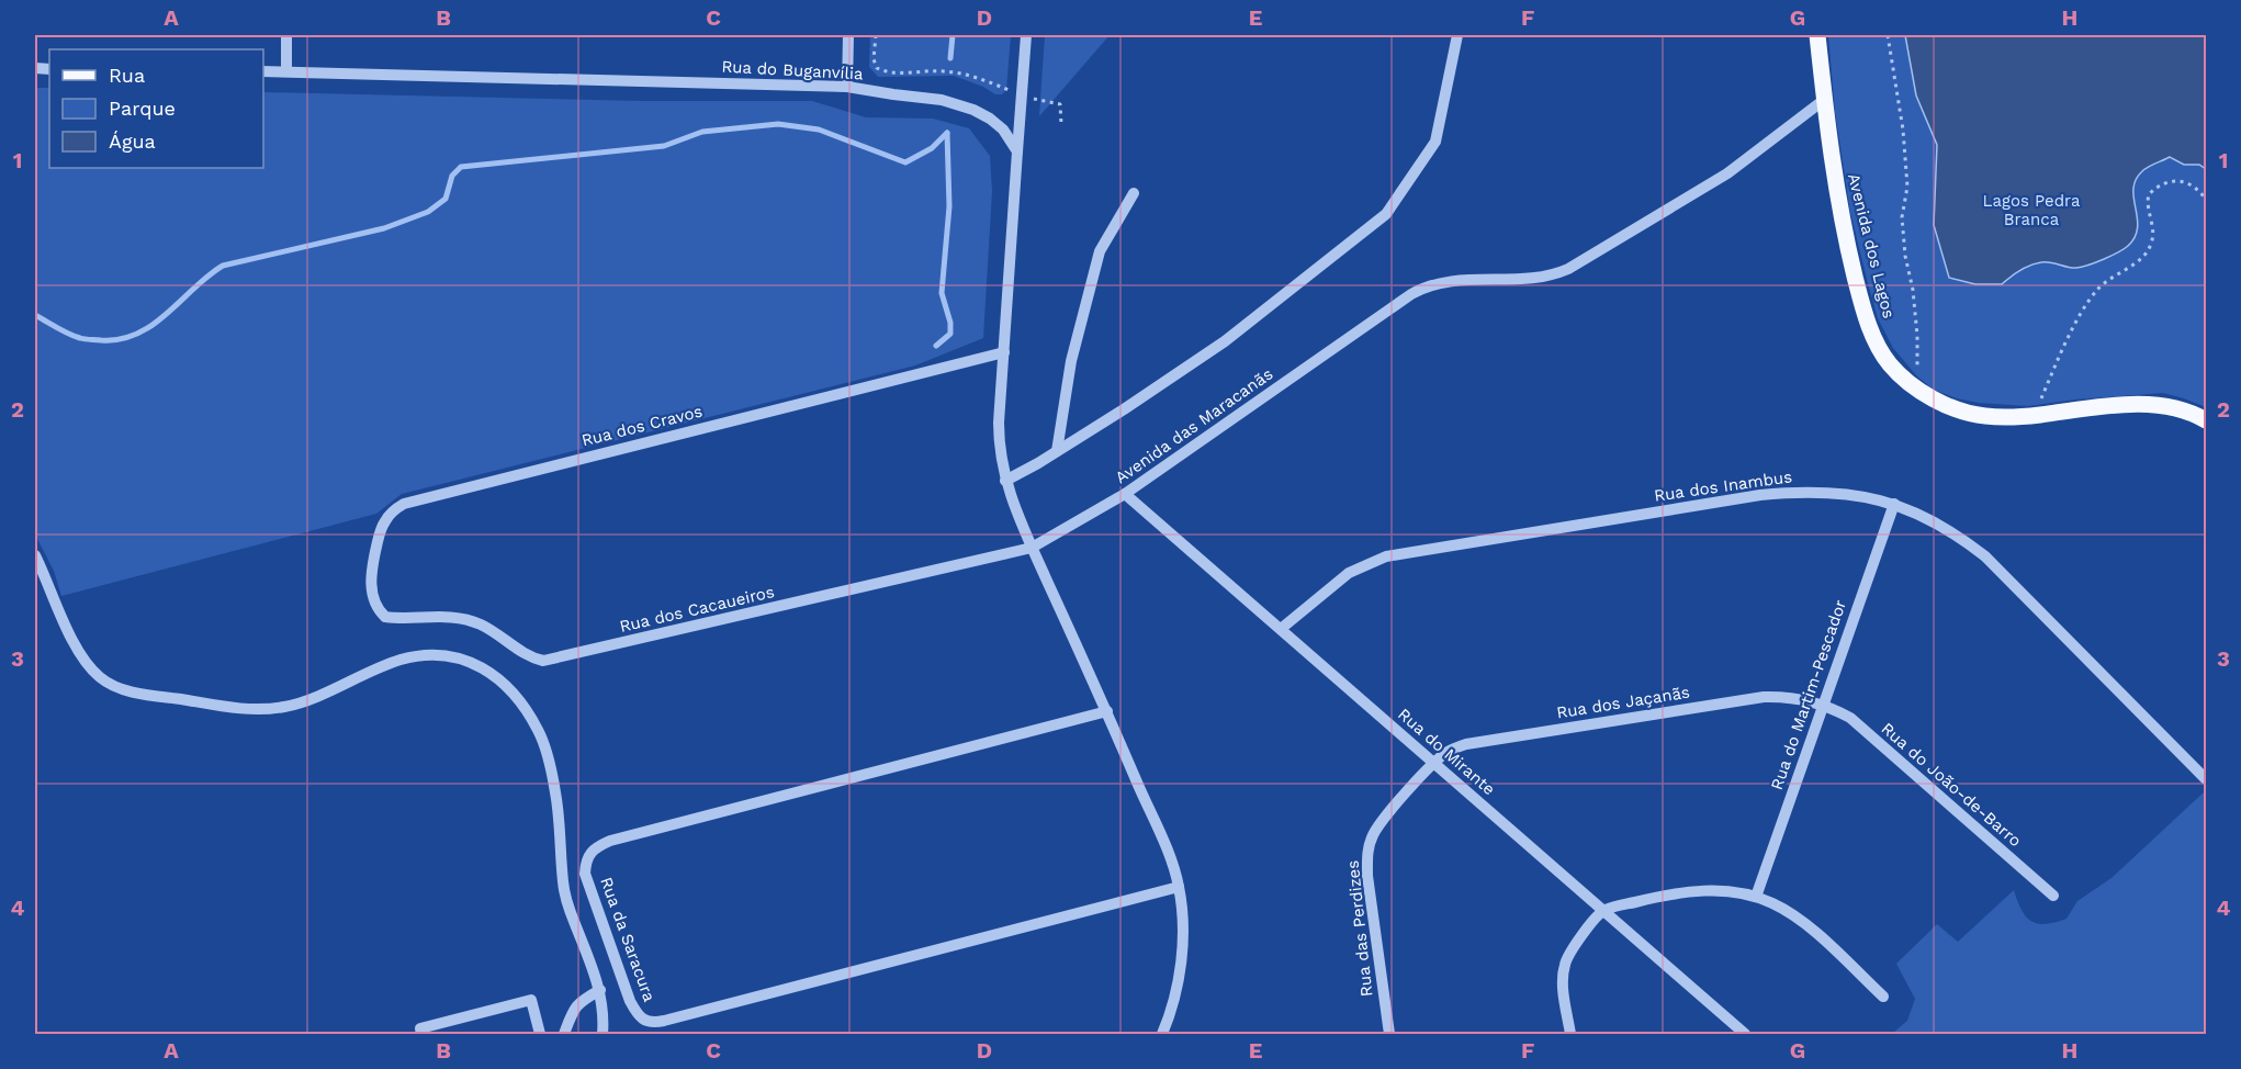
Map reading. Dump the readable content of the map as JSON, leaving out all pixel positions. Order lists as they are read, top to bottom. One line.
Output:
{"streets":{"main road":["Avenida dos Lagos"],"street":["Rua do Buganvília","Rua dos Cravos","Avenida das Maracanãs","Rua dos Inambus","Rua dos Cacaueiros","Rua do Martim-Pescador","Rua dos Jaçanãs","Rua do Mirante","Rua do João-de-Barro","Rua das Perdizes","Rua da Saracura"]},"crossings":[["Avenida dos Lagos","Avenida das Maracanãs"],["Rua dos Cravos","Rua dos Cacaueiros"],["Avenida das Maracanãs","Rua dos Cacaueiros"],["Avenida das Maracanãs","Rua do Mirante"],["Rua dos Inambus","Rua do Martim-Pescador"],["Rua dos Inambus","Rua do Mirante"],["Rua do Martim-Pescador","Rua dos Jaçanãs"],["Rua do Martim-Pescador","Rua do João-de-Barro"],["Rua dos Jaçanãs","Rua do Mirante"],["Rua dos Jaçanãs","Rua do João-de-Barro"],["Rua dos Jaçanãs","Rua das Perdizes"],["Rua do Mirante","Rua das Perdizes"]],"parks":["Lagos Pedra Branca"],"legend":["Rua","Parque","Água"],"grid":{"columns":["A","B","C","D","E","F","G","H"],"rows":["1","2","3","4"]}}
